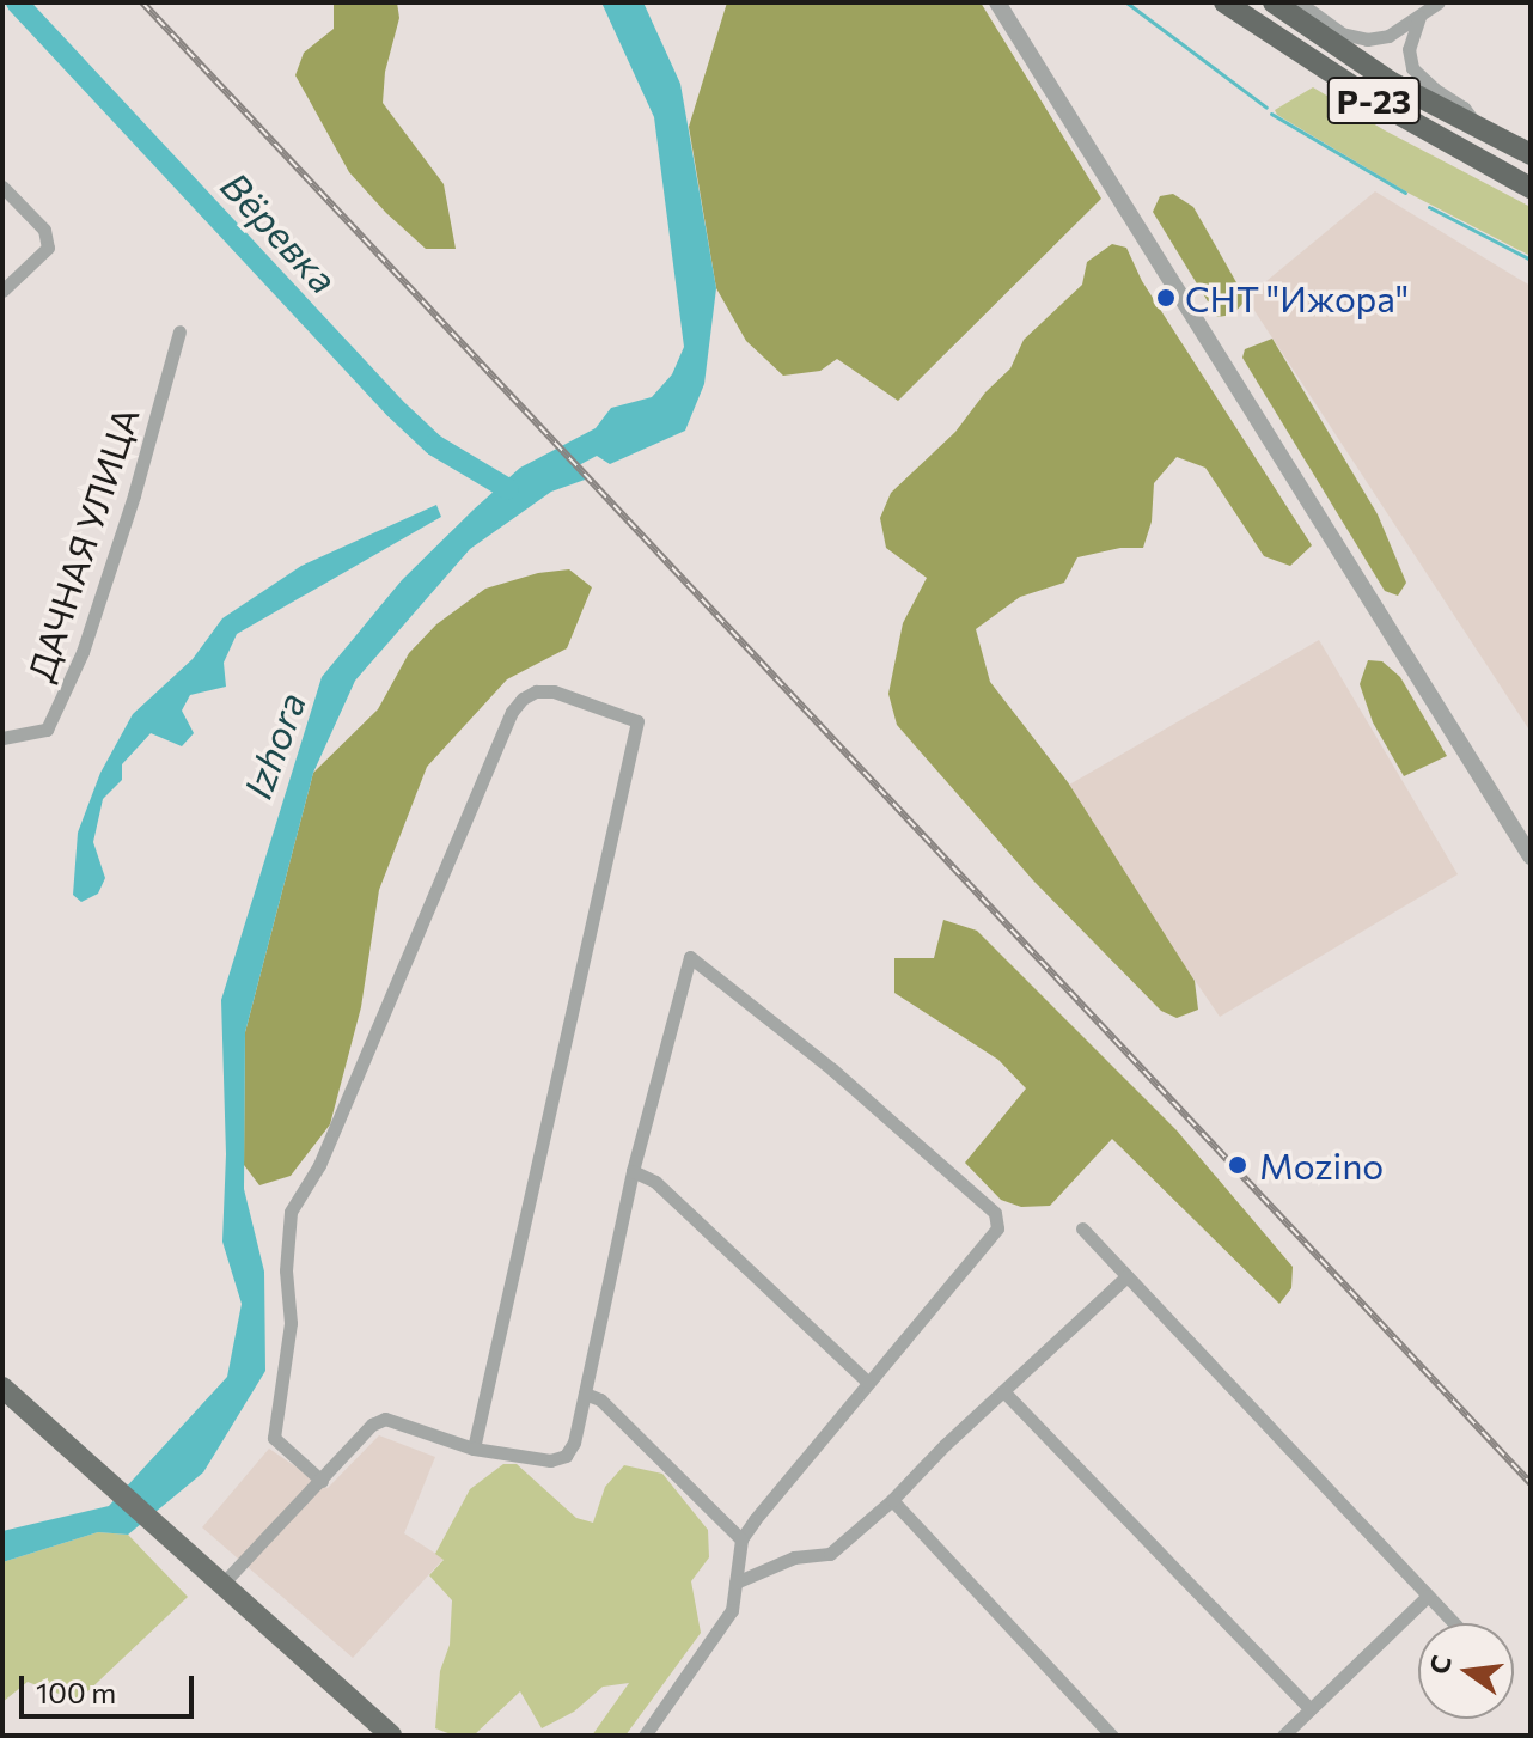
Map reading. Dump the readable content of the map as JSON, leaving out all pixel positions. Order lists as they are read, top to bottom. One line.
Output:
{"streets":{"highway":["Р-23"],"street":["ДАЧНАЯ УЛИЦА"]},"water":["Вёревка","Izhora"],"places":["СНТ \"Ижора\"","Mozino"],"scale_bar":"100 m","north":"left"}
